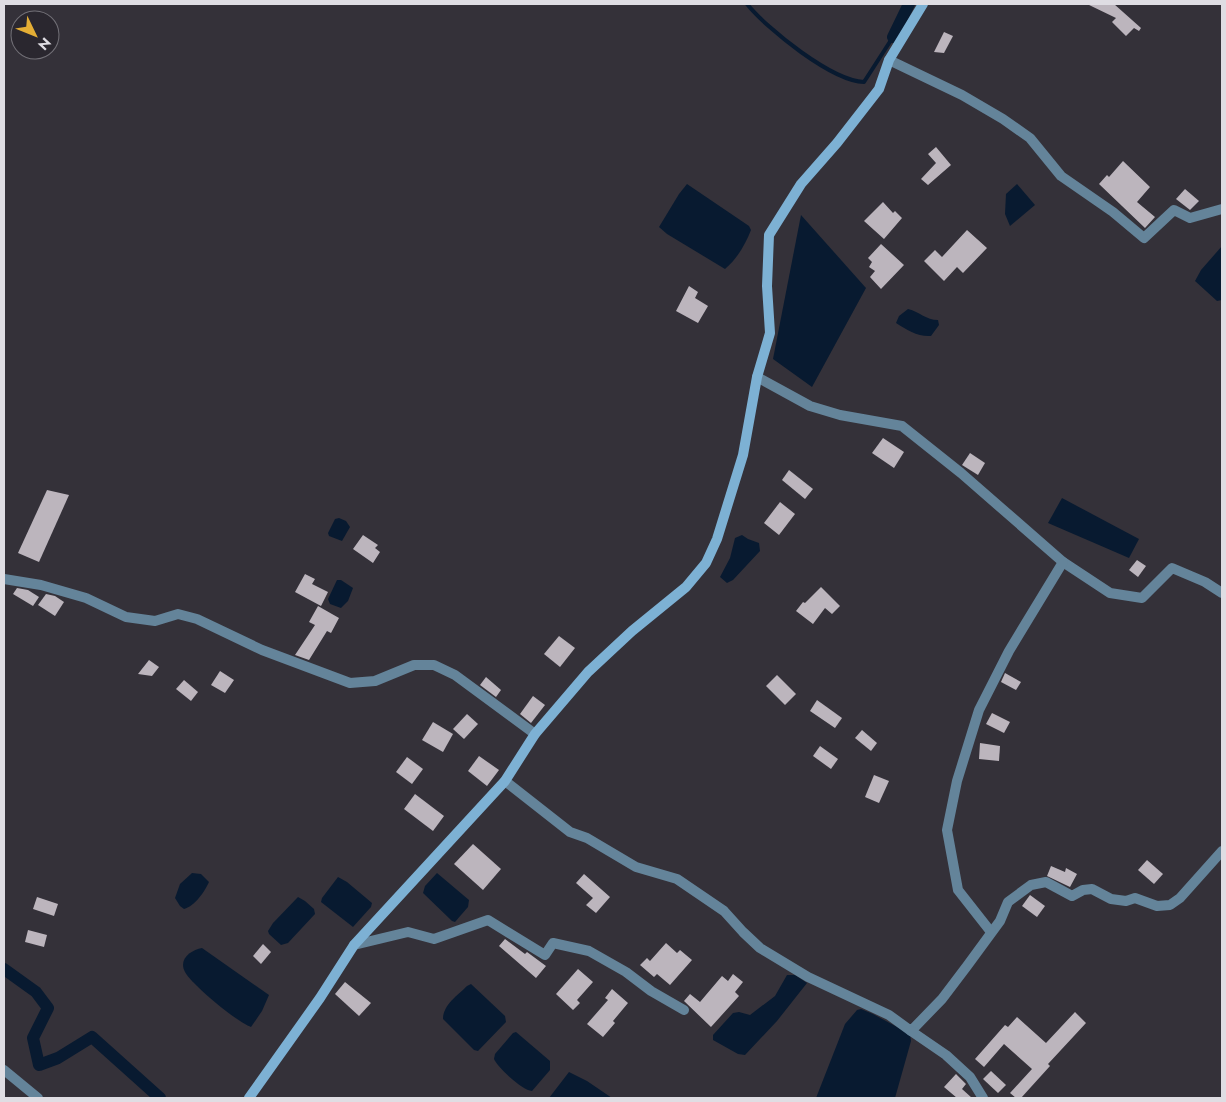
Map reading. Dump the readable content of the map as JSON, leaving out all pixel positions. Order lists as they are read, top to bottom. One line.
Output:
{"north":"bottom right"}
